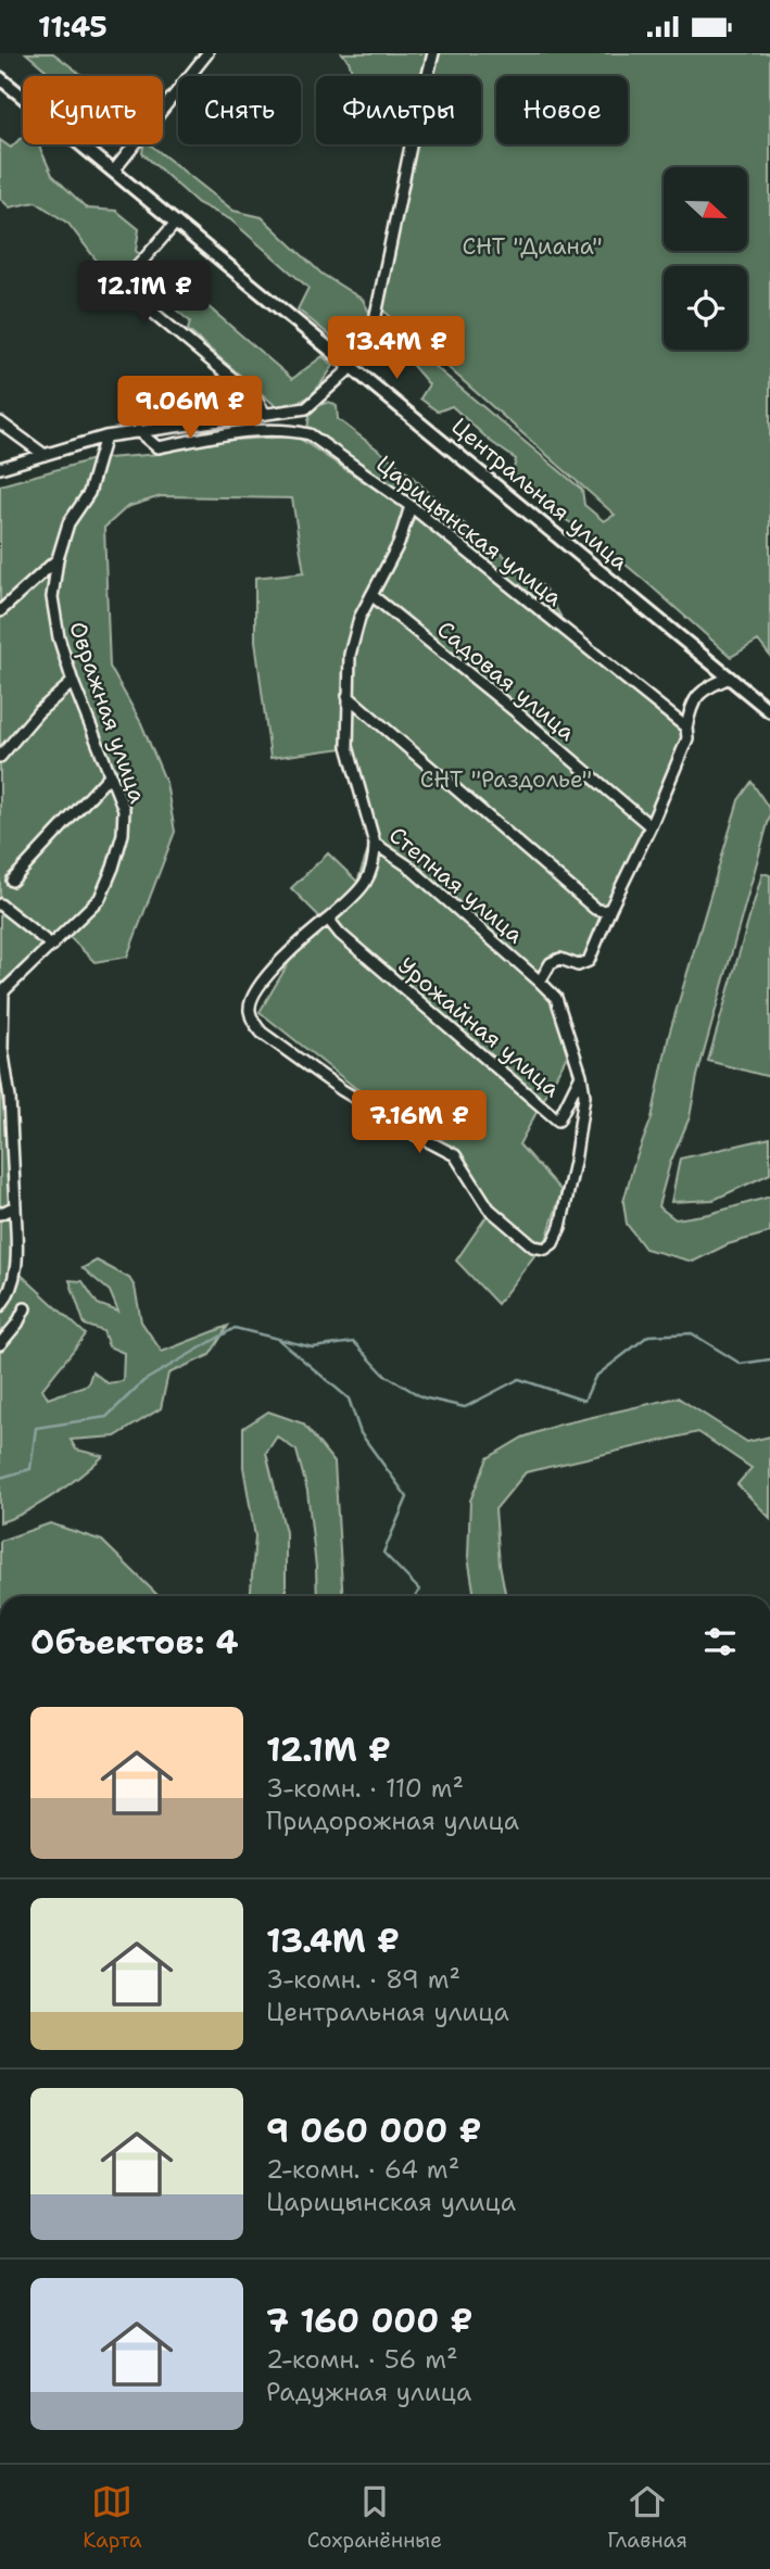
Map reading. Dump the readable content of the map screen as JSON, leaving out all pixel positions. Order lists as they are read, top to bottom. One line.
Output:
{"streets":{"street":["Центральная улица","Царицынская улица","Садовая улица","Овражная улица","Степная улица","Урожайная улица"]},"crossings":[["Царицынская улица","Степная улица"],["Садовая улица","Степная улица"],["Степная улица","Урожайная улица"]],"parks":["СНТ \"Диана\"","СНТ \"Раздолье\""],"north":"right","page":{"status":"11:45","chip":["Купить","Снять","Фильтры","Новое"],"price":["12.1M ₽","13.4M ₽","9.06M ₽","7.16M ₽"],"heading":"Объектов: 4","list":[{"name":"12.1M ₽","note":"3-комн. · 110 m² · Придорожная улица"},{"name":"13.4M ₽","note":"3-комн. · 89 m² · Центральная улица"},{"name":"9 060 000 ₽","note":"2-комн. · 64 m² · Царицынская улица"},{"name":"7 160 000 ₽","note":"2-комн. · 56 m² · Радужная улица"}],"tabs":["Карта","Сохранённые","Главная"]}}
